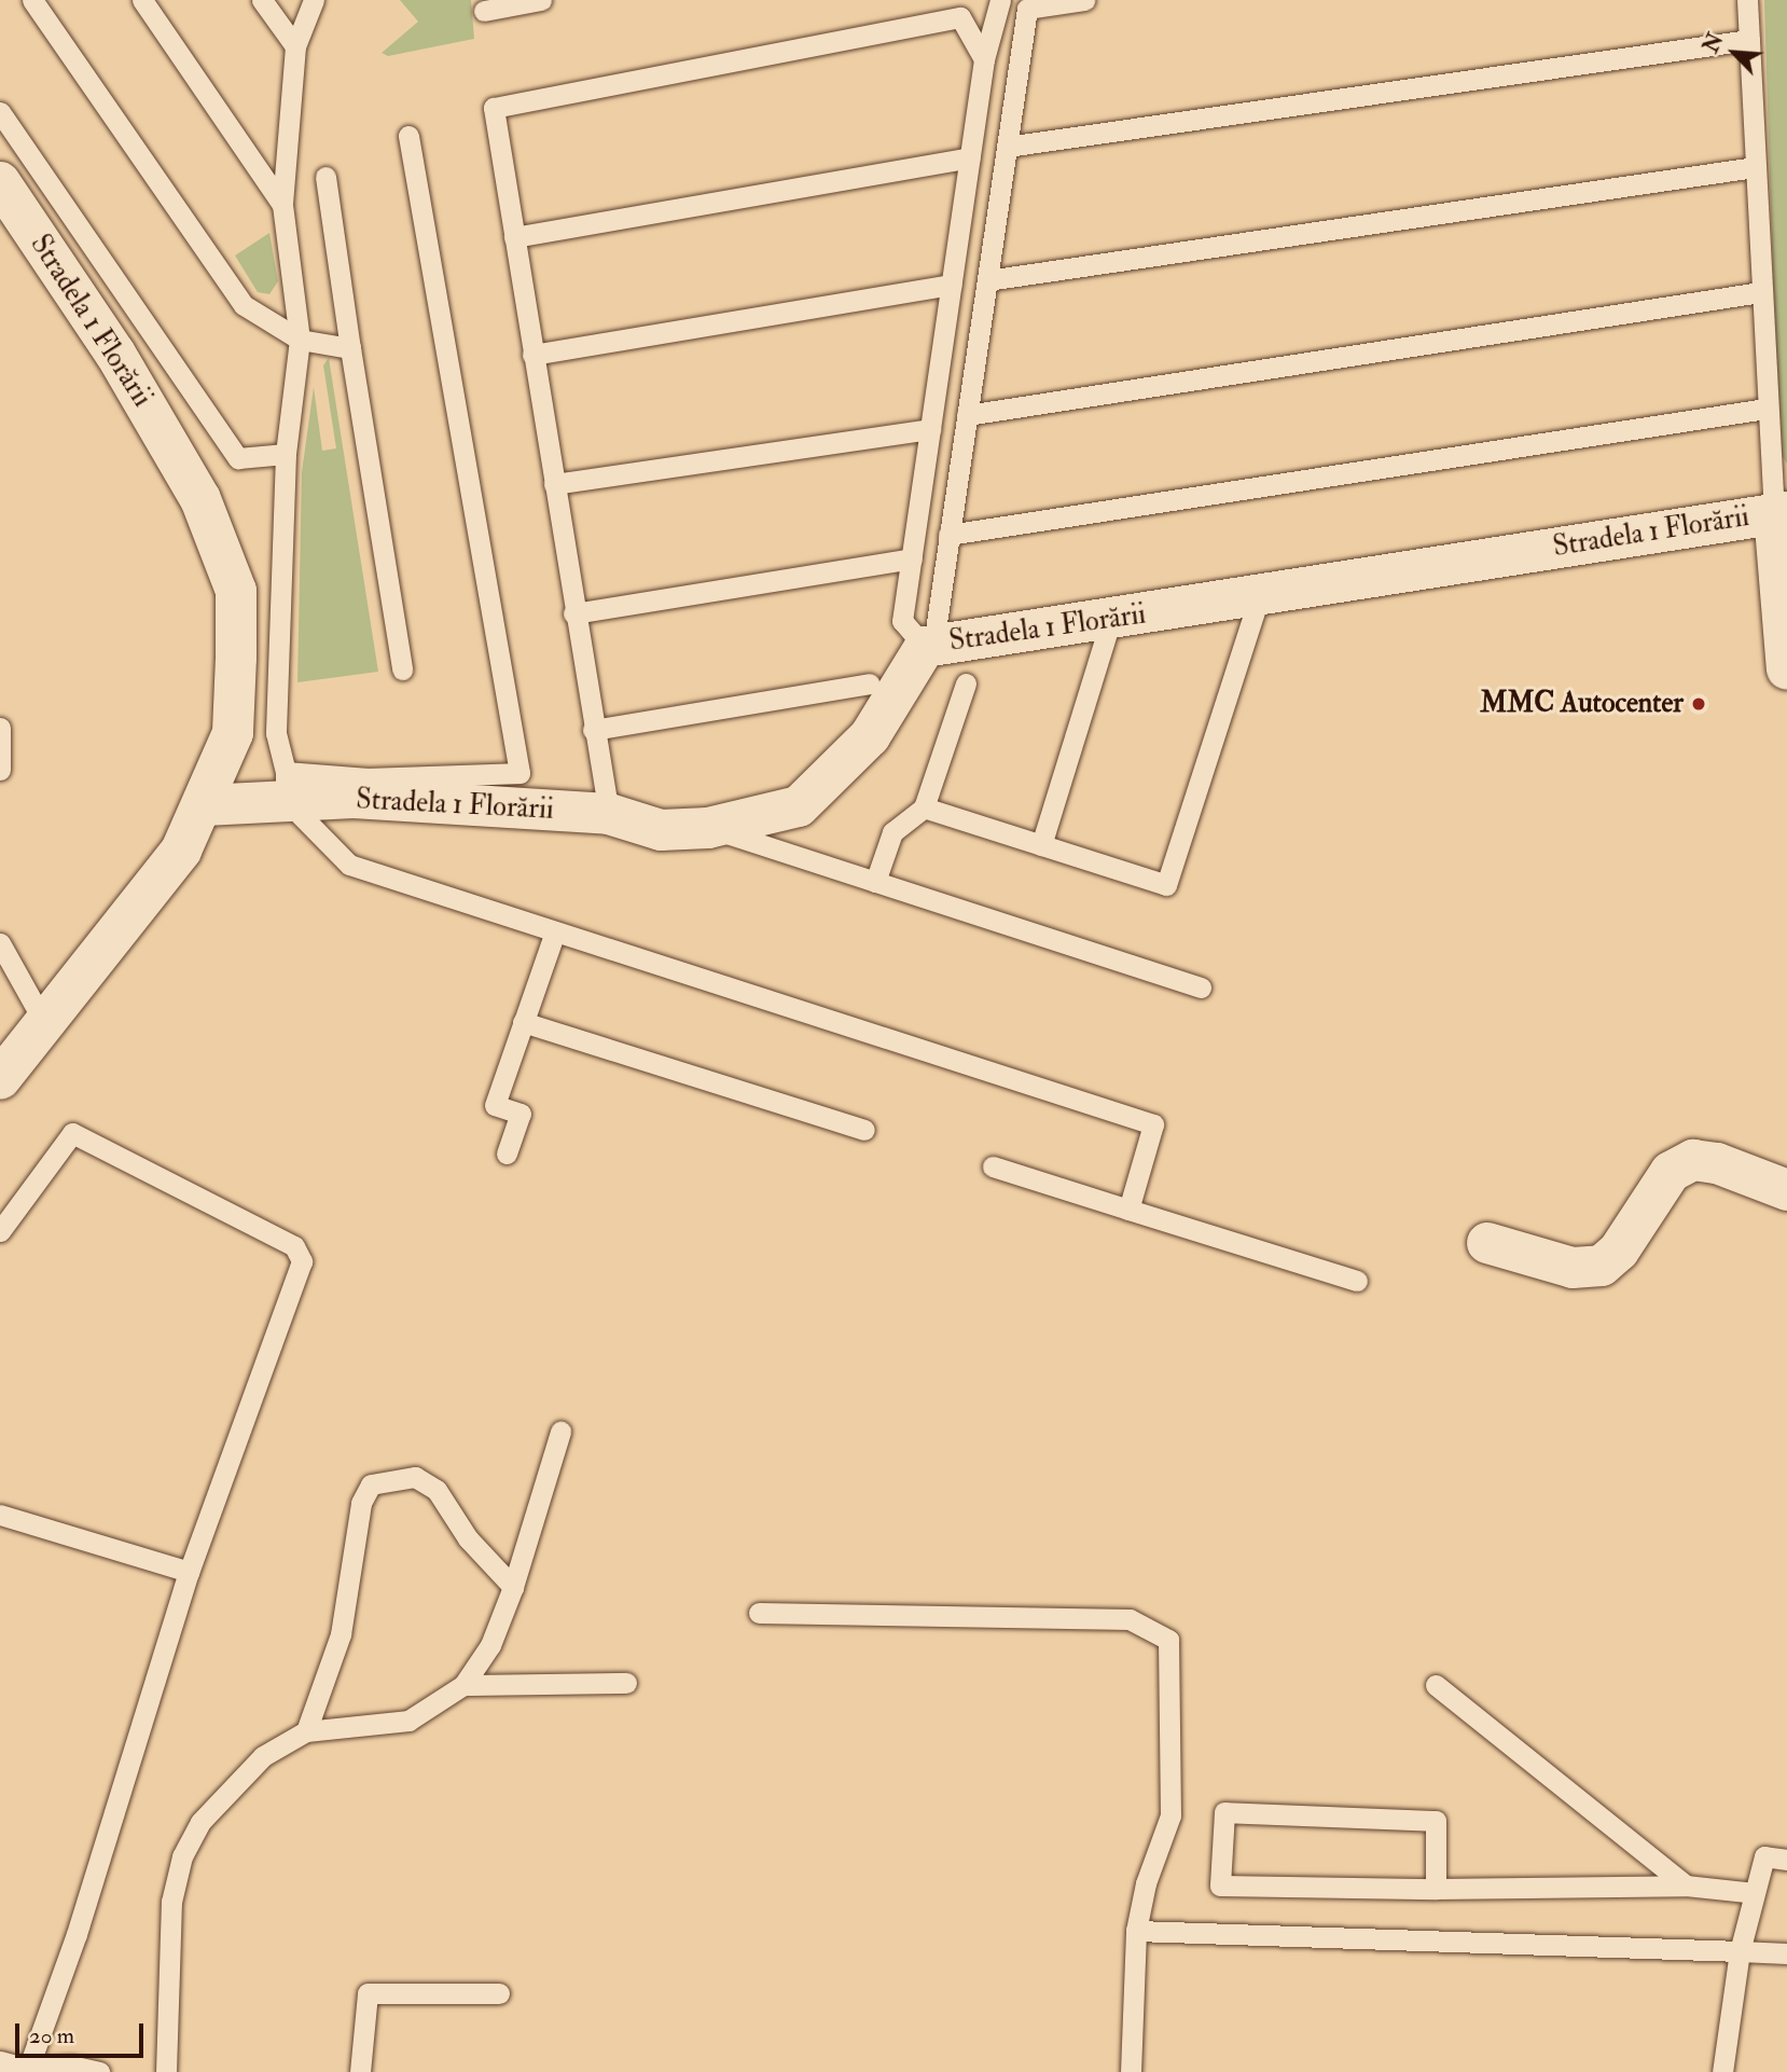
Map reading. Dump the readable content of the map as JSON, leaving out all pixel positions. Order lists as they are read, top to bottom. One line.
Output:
{"streets":{"street":["Stradela 1 Florării"]},"places":["MMC Autocenter"],"scale_bar":"20 m","north":"top left"}
